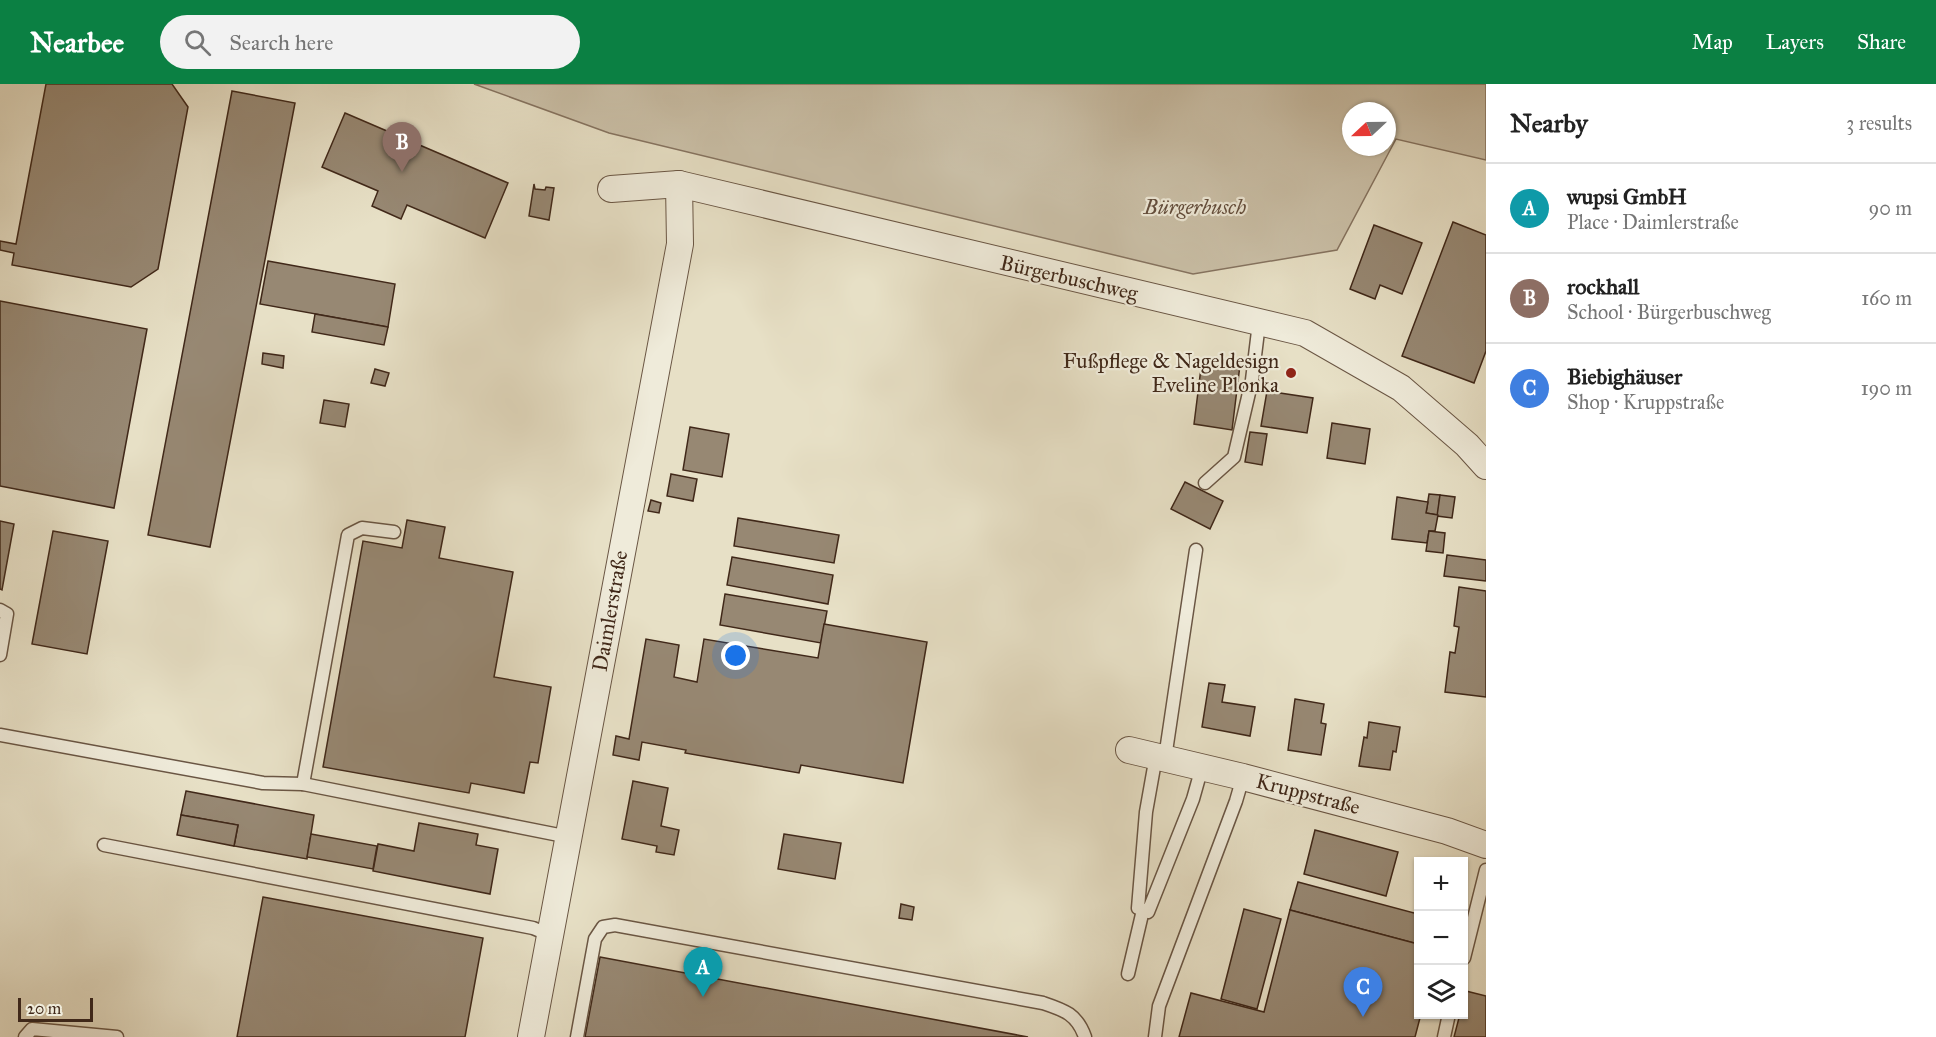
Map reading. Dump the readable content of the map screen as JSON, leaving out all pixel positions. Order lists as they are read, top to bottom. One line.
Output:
{"streets":{"street":["Bürgerbuschweg","Daimlerstraße","Kruppstraße"]},"crossings":[["Bürgerbuschweg","Daimlerstraße"]],"parks":["Bürgerbusch"],"places":["Fußpflege & Nageldesign Eveline Plonka"],"scale_bar":"20 m","north":"left","page":{"header":"Nearbee","search":"Search here","nav":["Map","Layers","Share"],"heading":["Nearby","3 results"],"pins":["B","A","C"],"list":[{"mark":"A","name":"wupsi GmbH","note":"Place · Daimlerstraße","value":"90 m"},{"mark":"B","name":"rockhall","note":"School · Bürgerbuschweg","value":"160 m"},{"mark":"C","name":"Biebighäuser","note":"Shop · Kruppstraße","value":"190 m"}],"map_buttons":["+","−"],"scale":"20 m"}}
